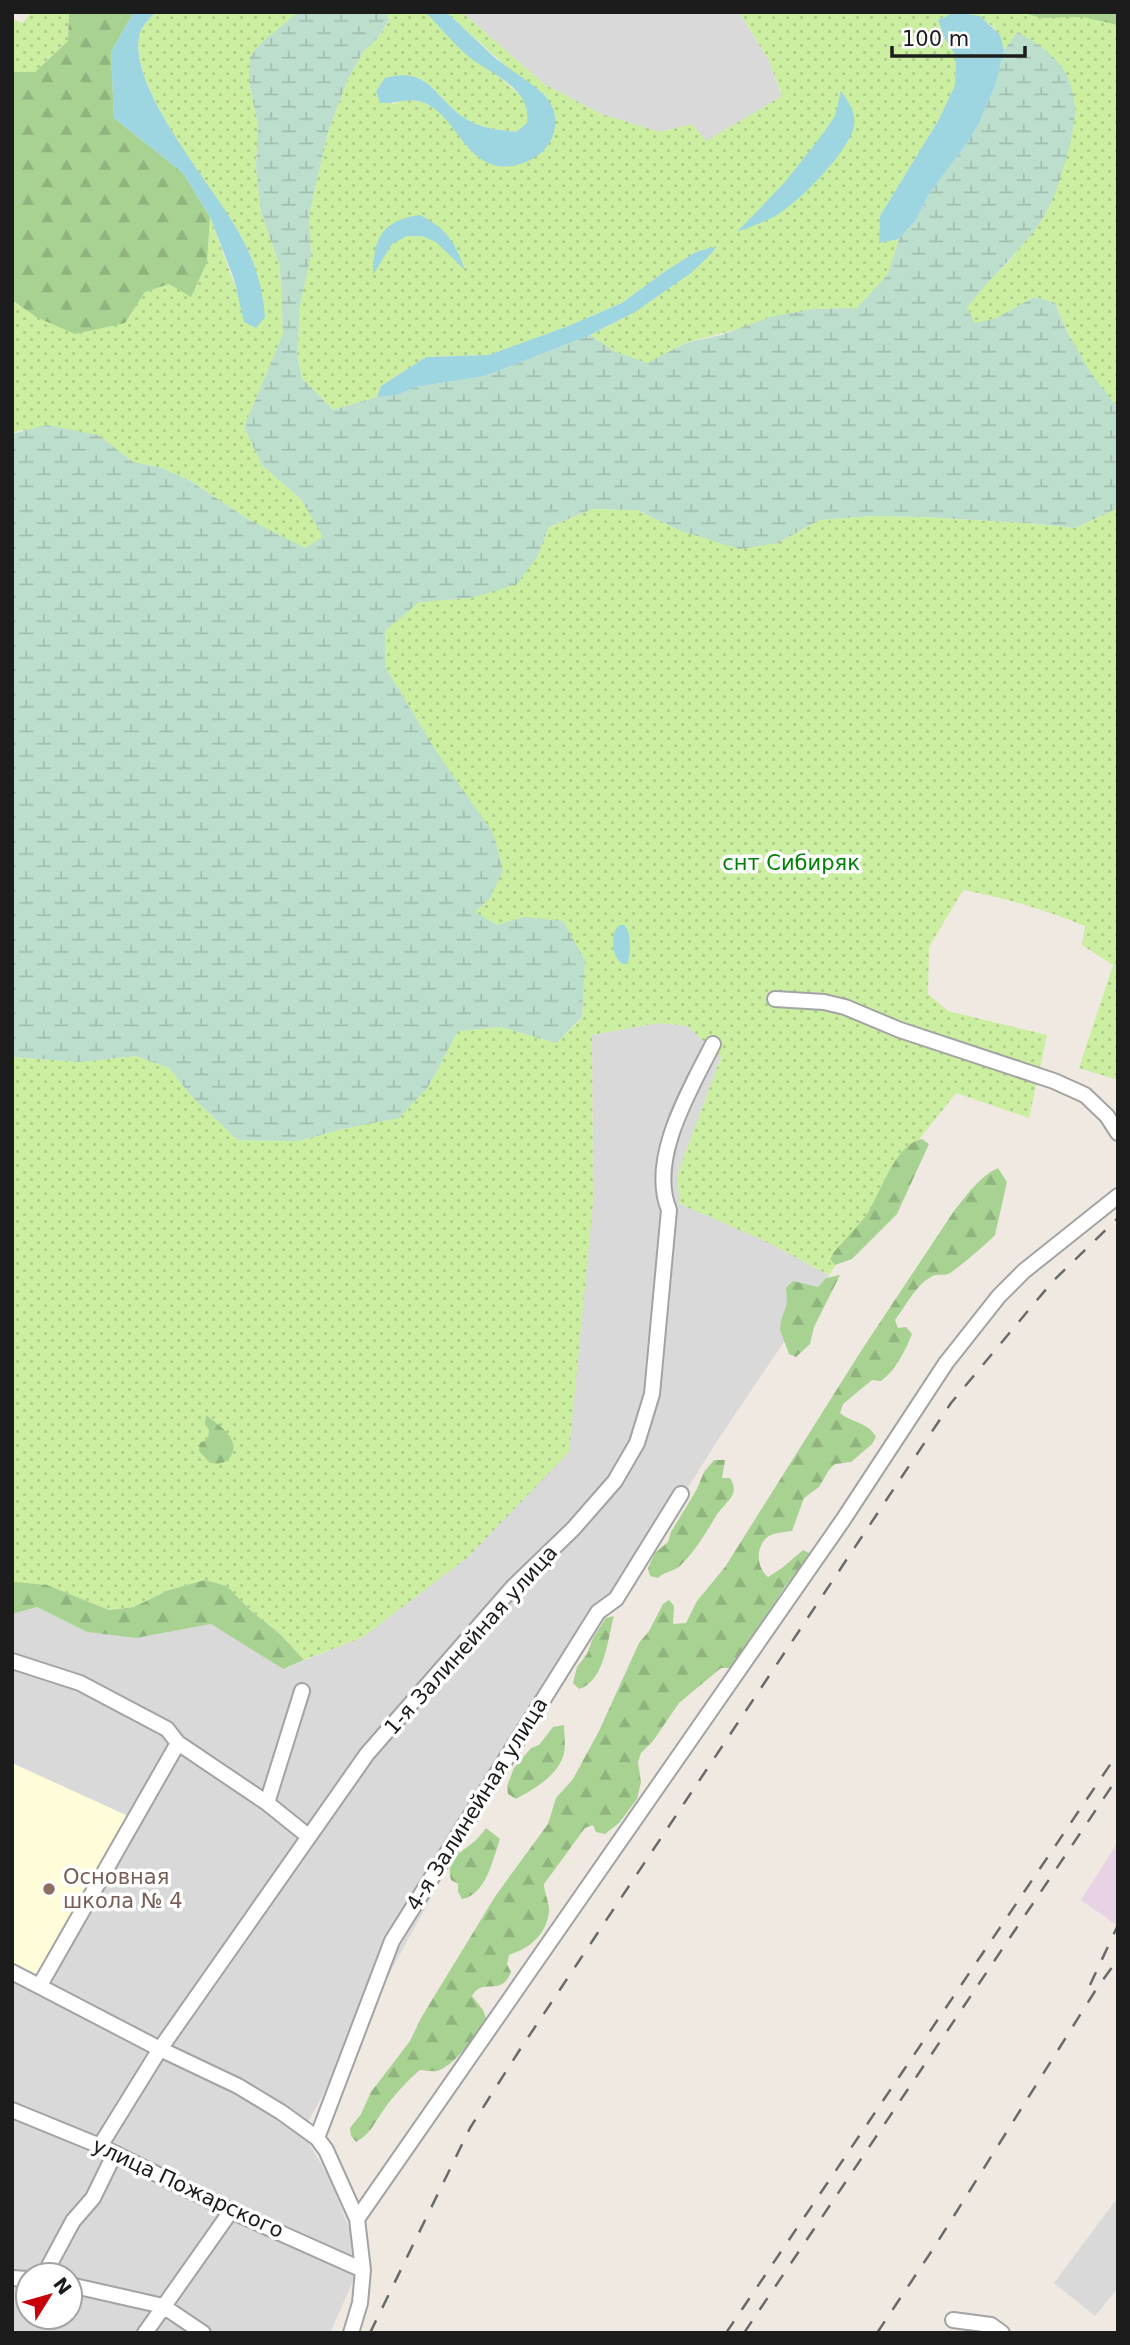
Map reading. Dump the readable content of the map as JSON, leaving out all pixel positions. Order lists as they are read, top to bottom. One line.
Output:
{"streets":{"street":["1-я Залинейная улица","4-я Залинейная улица","улица Пожарского"]},"crossings":[["1-я Залинейная улица","улица Пожарского"]],"parks":["снт Сибиряк"],"places":["Основная школа № 4"],"scale_bar":"100 m","north":"top right"}
